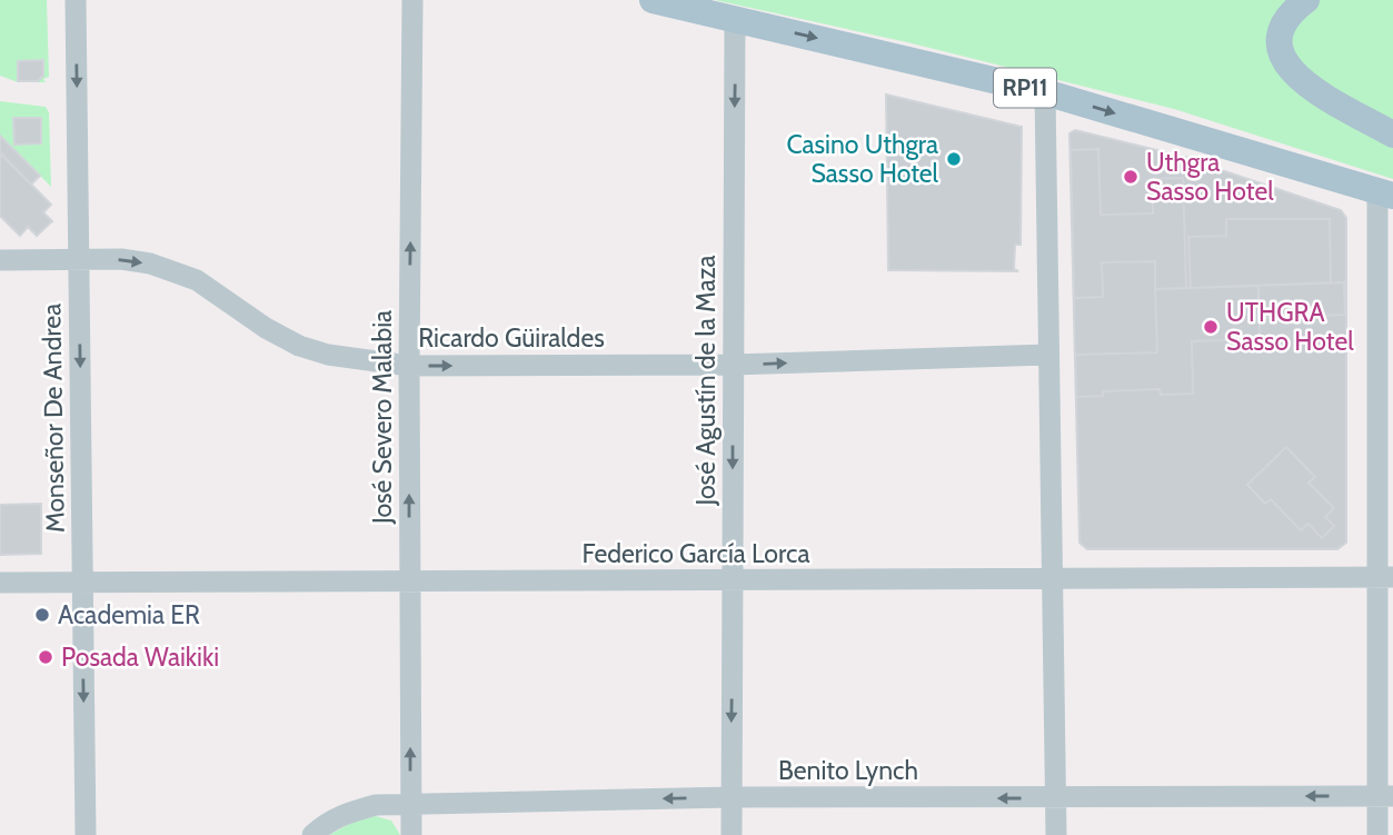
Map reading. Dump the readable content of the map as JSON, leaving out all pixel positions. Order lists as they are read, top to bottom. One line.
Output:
{"streets":{"main road":["RP11"],"street":["Ricardo Güiraldes","José Agustín de la Maza","José Severo Malabia","Monseñor De Andrea","Federico García Lorca","Benito Lynch"]},"crossings":[["RP11","José Agustín de la Maza"],["Ricardo Güiraldes","José Agustín de la Maza"],["Ricardo Güiraldes","José Severo Malabia"],["Ricardo Güiraldes","Monseñor De Andrea"],["José Agustín de la Maza","Federico García Lorca"],["José Agustín de la Maza","Benito Lynch"],["José Severo Malabia","Federico García Lorca"],["José Severo Malabia","Benito Lynch"],["Monseñor De Andrea","Federico García Lorca"]],"one_way":["Ricardo Güiraldes","José Agustín de la Maza","José Severo Malabia","Monseñor De Andrea","Benito Lynch"],"places":["Casino Uthgra Sasso Hotel","Uthgra Sasso Hotel","UTHGRA Sasso Hotel","Academia ER","Posada Waikiki"]}
